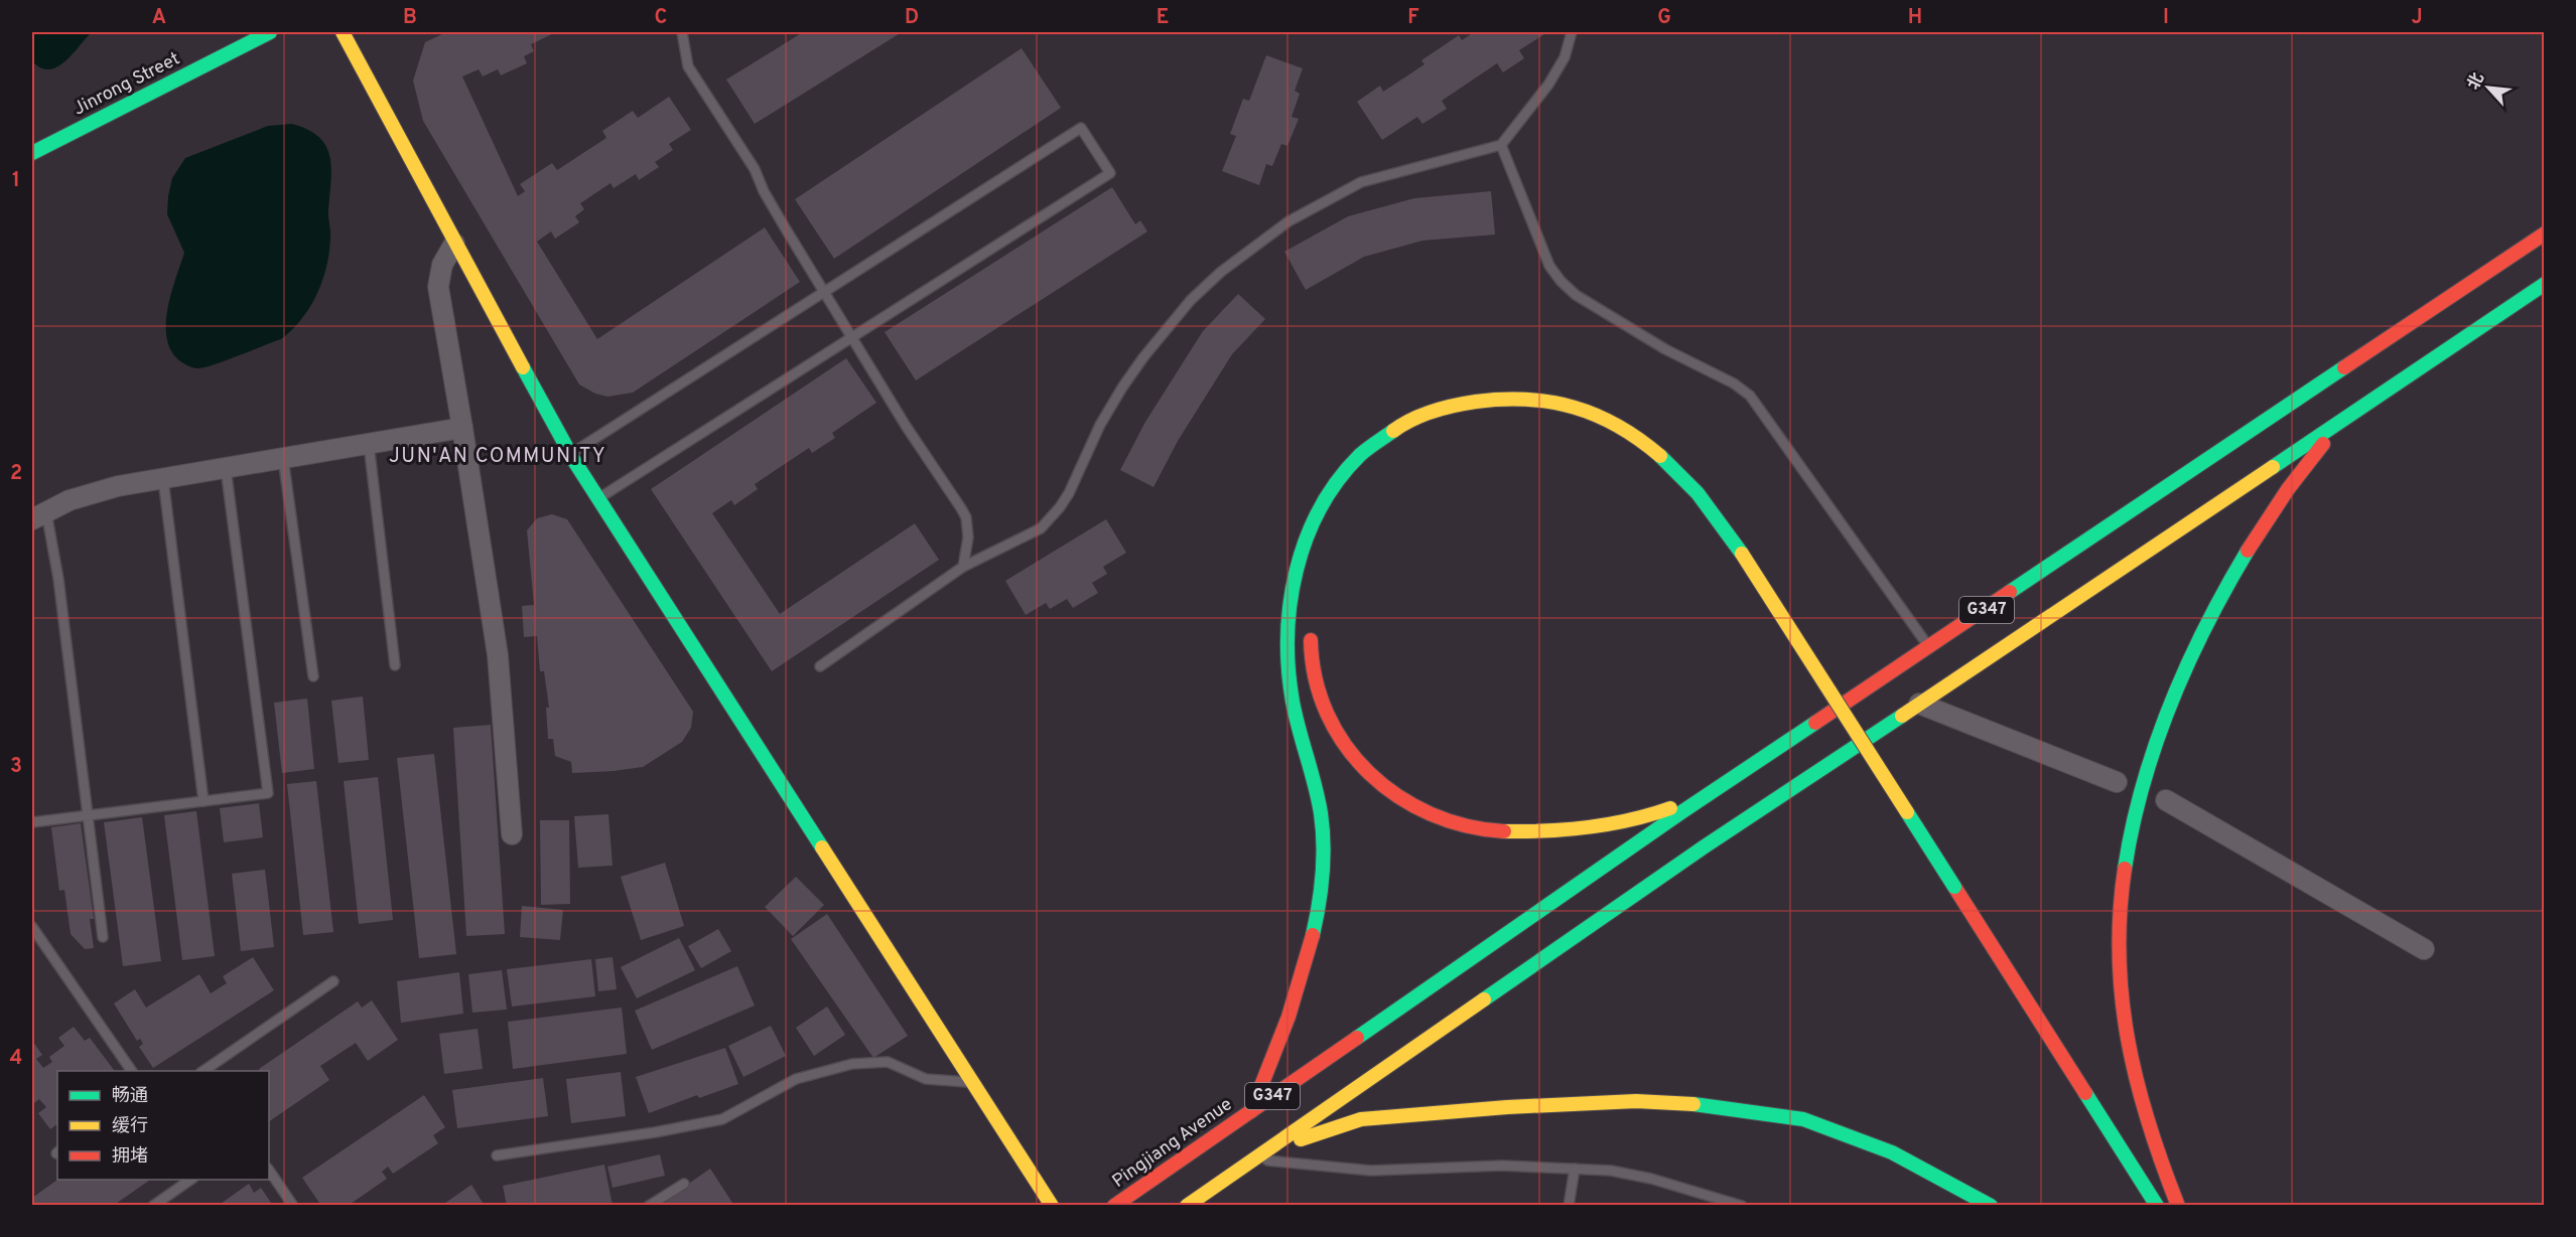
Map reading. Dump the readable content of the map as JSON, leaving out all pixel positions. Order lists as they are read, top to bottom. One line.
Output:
{"streets":{"main road":["Jinrong Street","G347","Pingjiang Avenue"]},"crossings":[["G347","Pingjiang Avenue"]],"districts":["JUN'AN COMMUNITY"],"legend":["畅通","缓行","拥堵"],"north":"top left","grid":{"columns":["A","B","C","D","E","F","G","H","I","J"],"rows":["1","2","3","4"]}}
